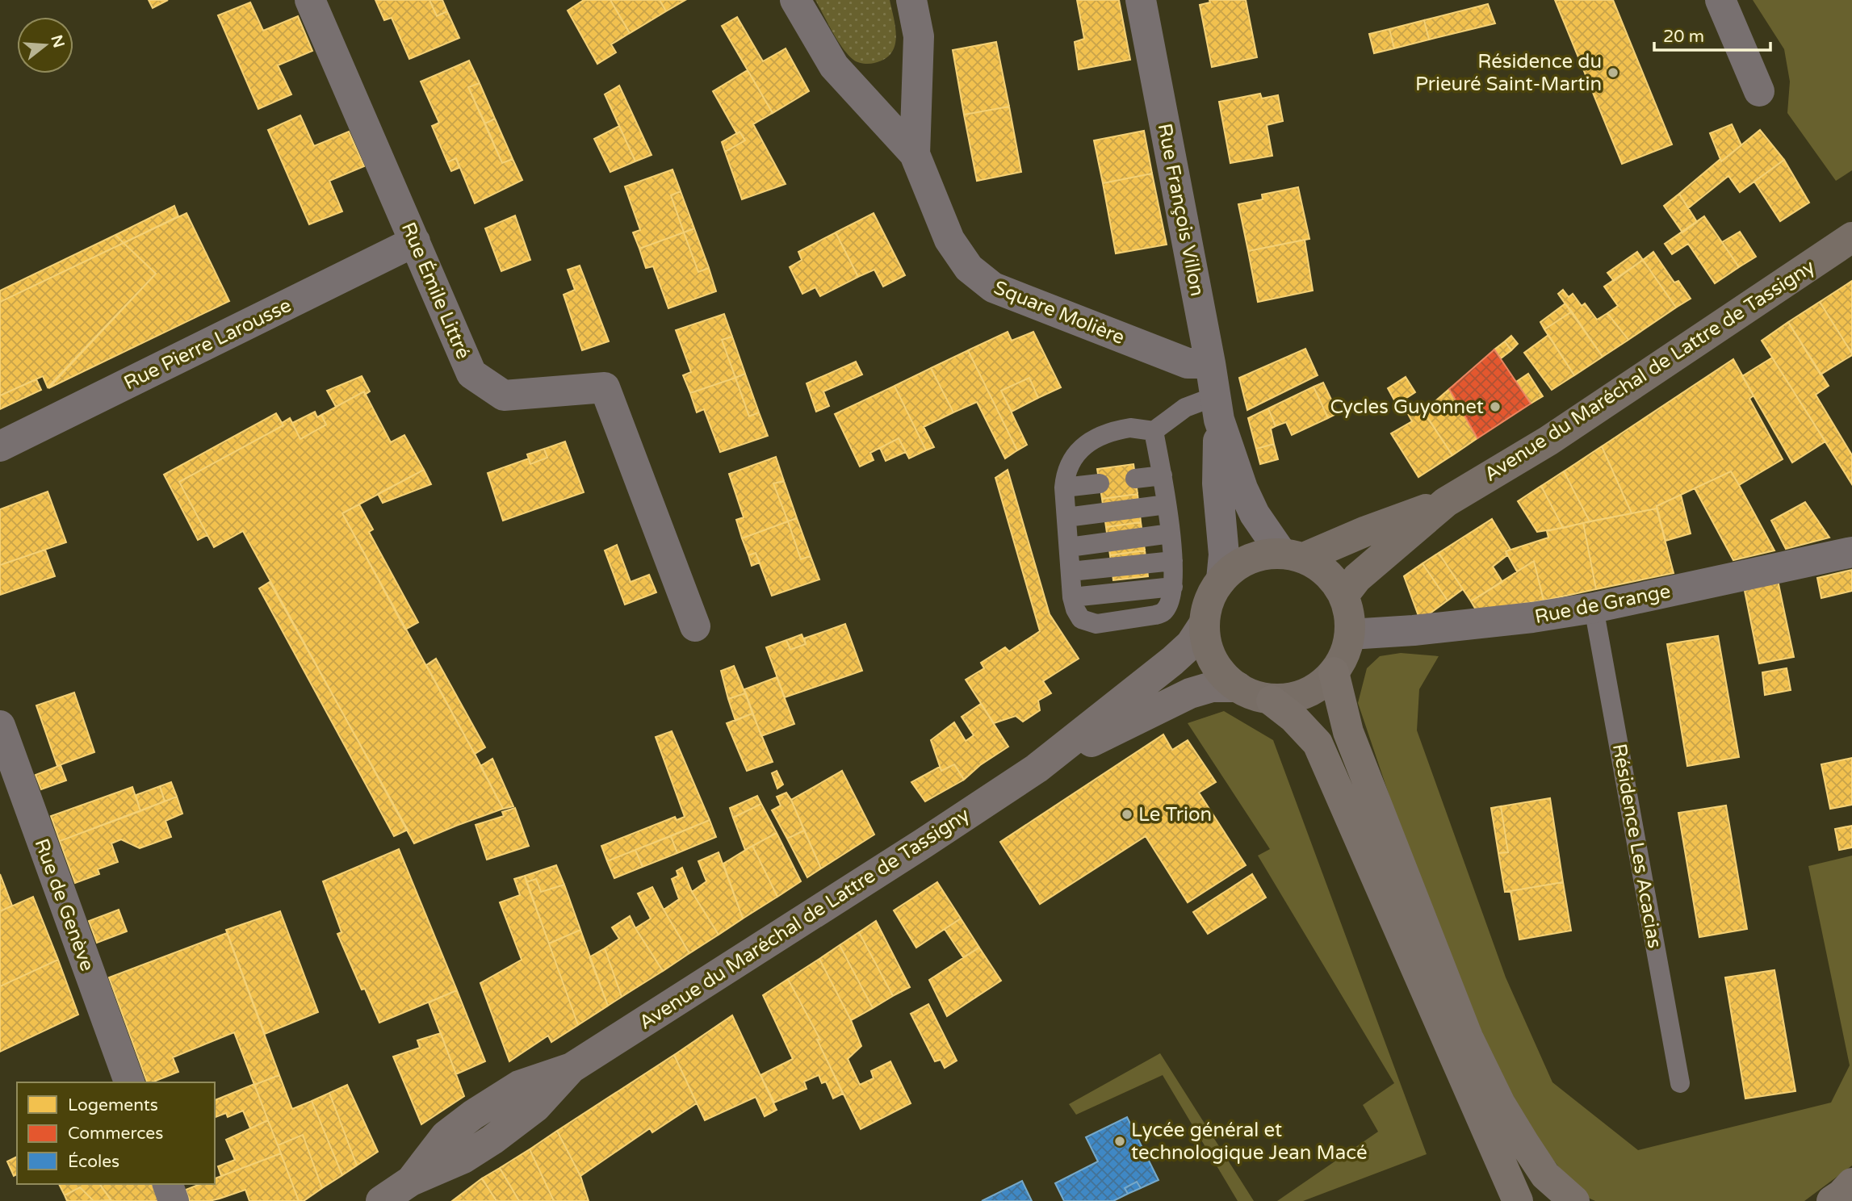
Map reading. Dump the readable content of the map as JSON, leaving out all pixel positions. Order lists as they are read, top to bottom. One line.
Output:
{"streets":{"main road":["Avenue du Maréchal de Lattre de Tassigny"],"street":["Rue François Villon","Rue Émile Littré","Square Molière","Rue Pierre Larousse","Rue de Grange","Rue de Genève"],"lane":["Résidence Les Acacias"]},"crossings":[["Rue François Villon","Square Molière"],["Rue François Villon","Avenue du Maréchal de Lattre de Tassigny"],["Rue François Villon","Rue de Grange"],["Rue Émile Littré","Rue Pierre Larousse"],["Avenue du Maréchal de Lattre de Tassigny","Rue de Grange"],["Rue de Grange","Résidence Les Acacias"]],"places":["Résidence du Prieuré Saint-Martin","Cycles Guyonnet","Le Trion","Lycée général et technologique Jean Macé"],"legend":["Logements","Commerces","Écoles"],"scale_bar":"20 m","north":"right"}
